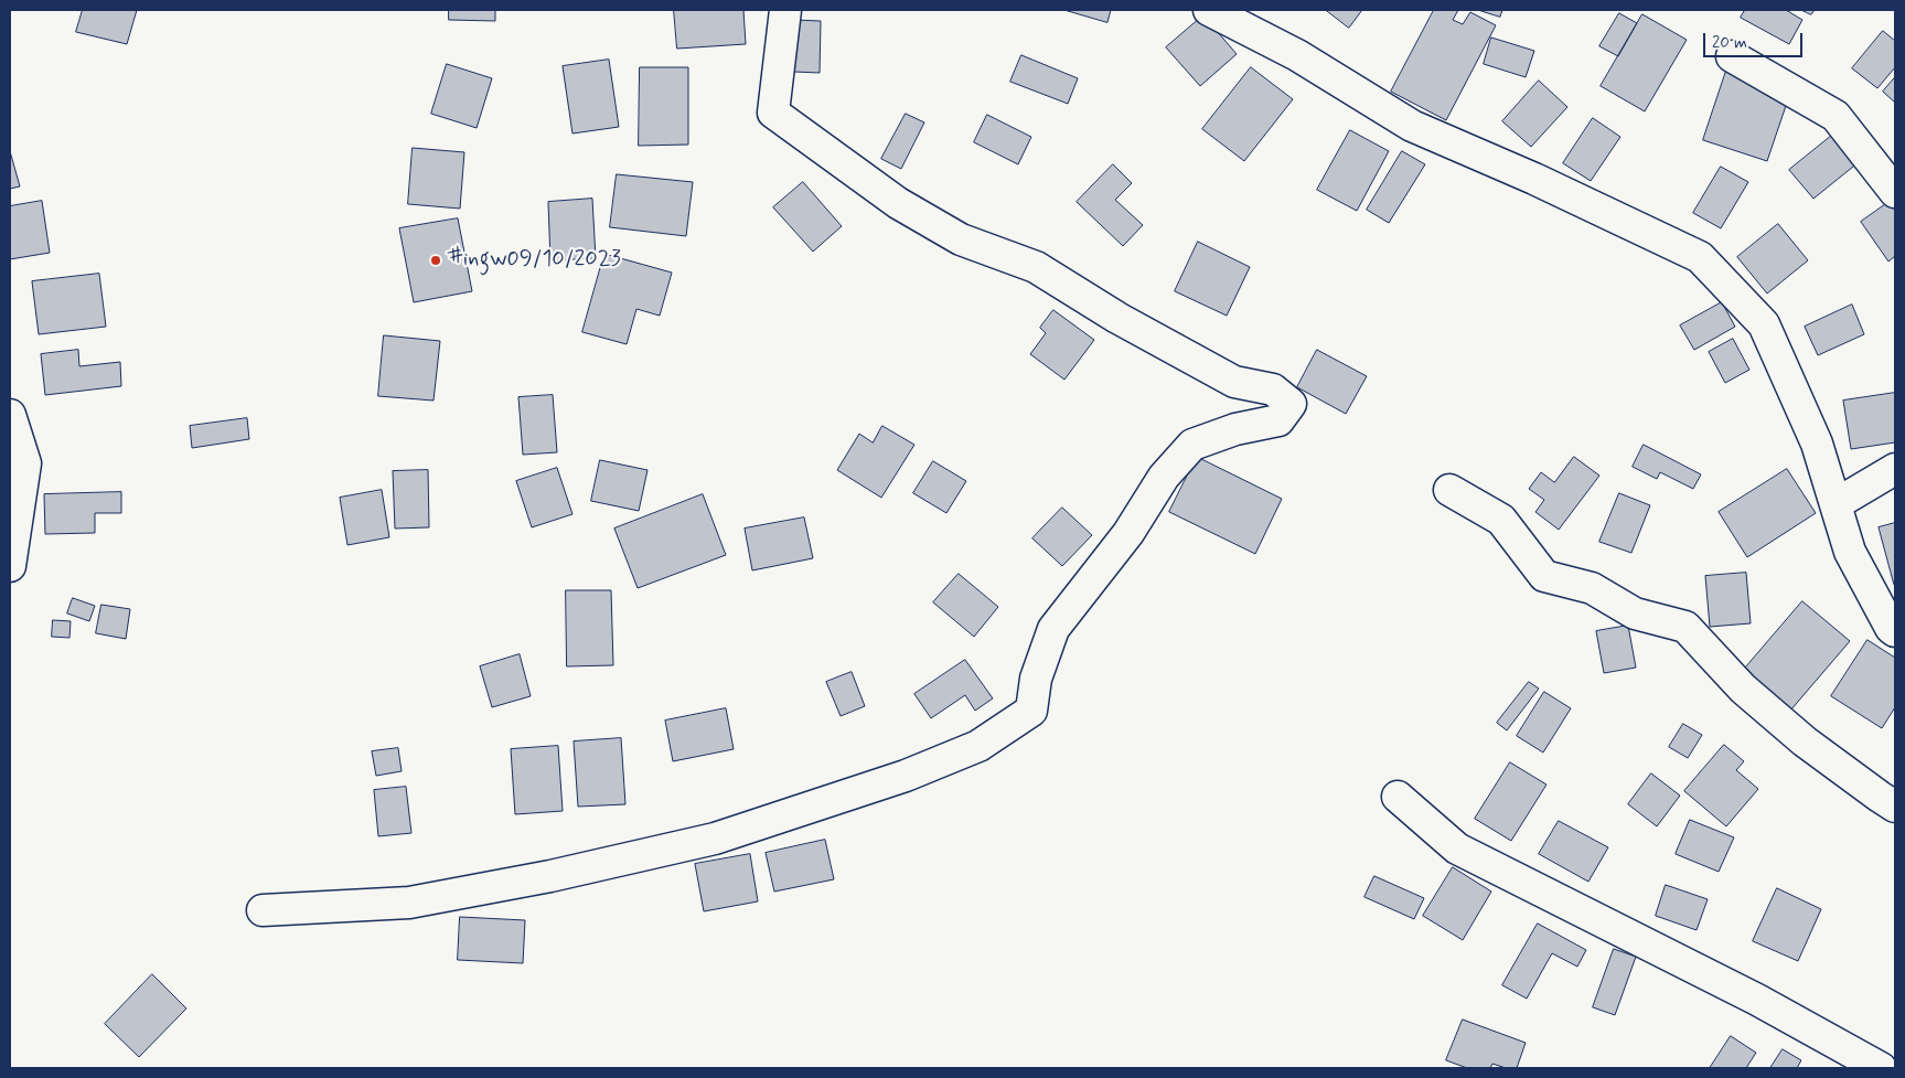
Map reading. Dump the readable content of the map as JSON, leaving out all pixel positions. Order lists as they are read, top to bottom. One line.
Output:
{"places":["#ingw09/10/2023"],"scale_bar":"20 m"}
